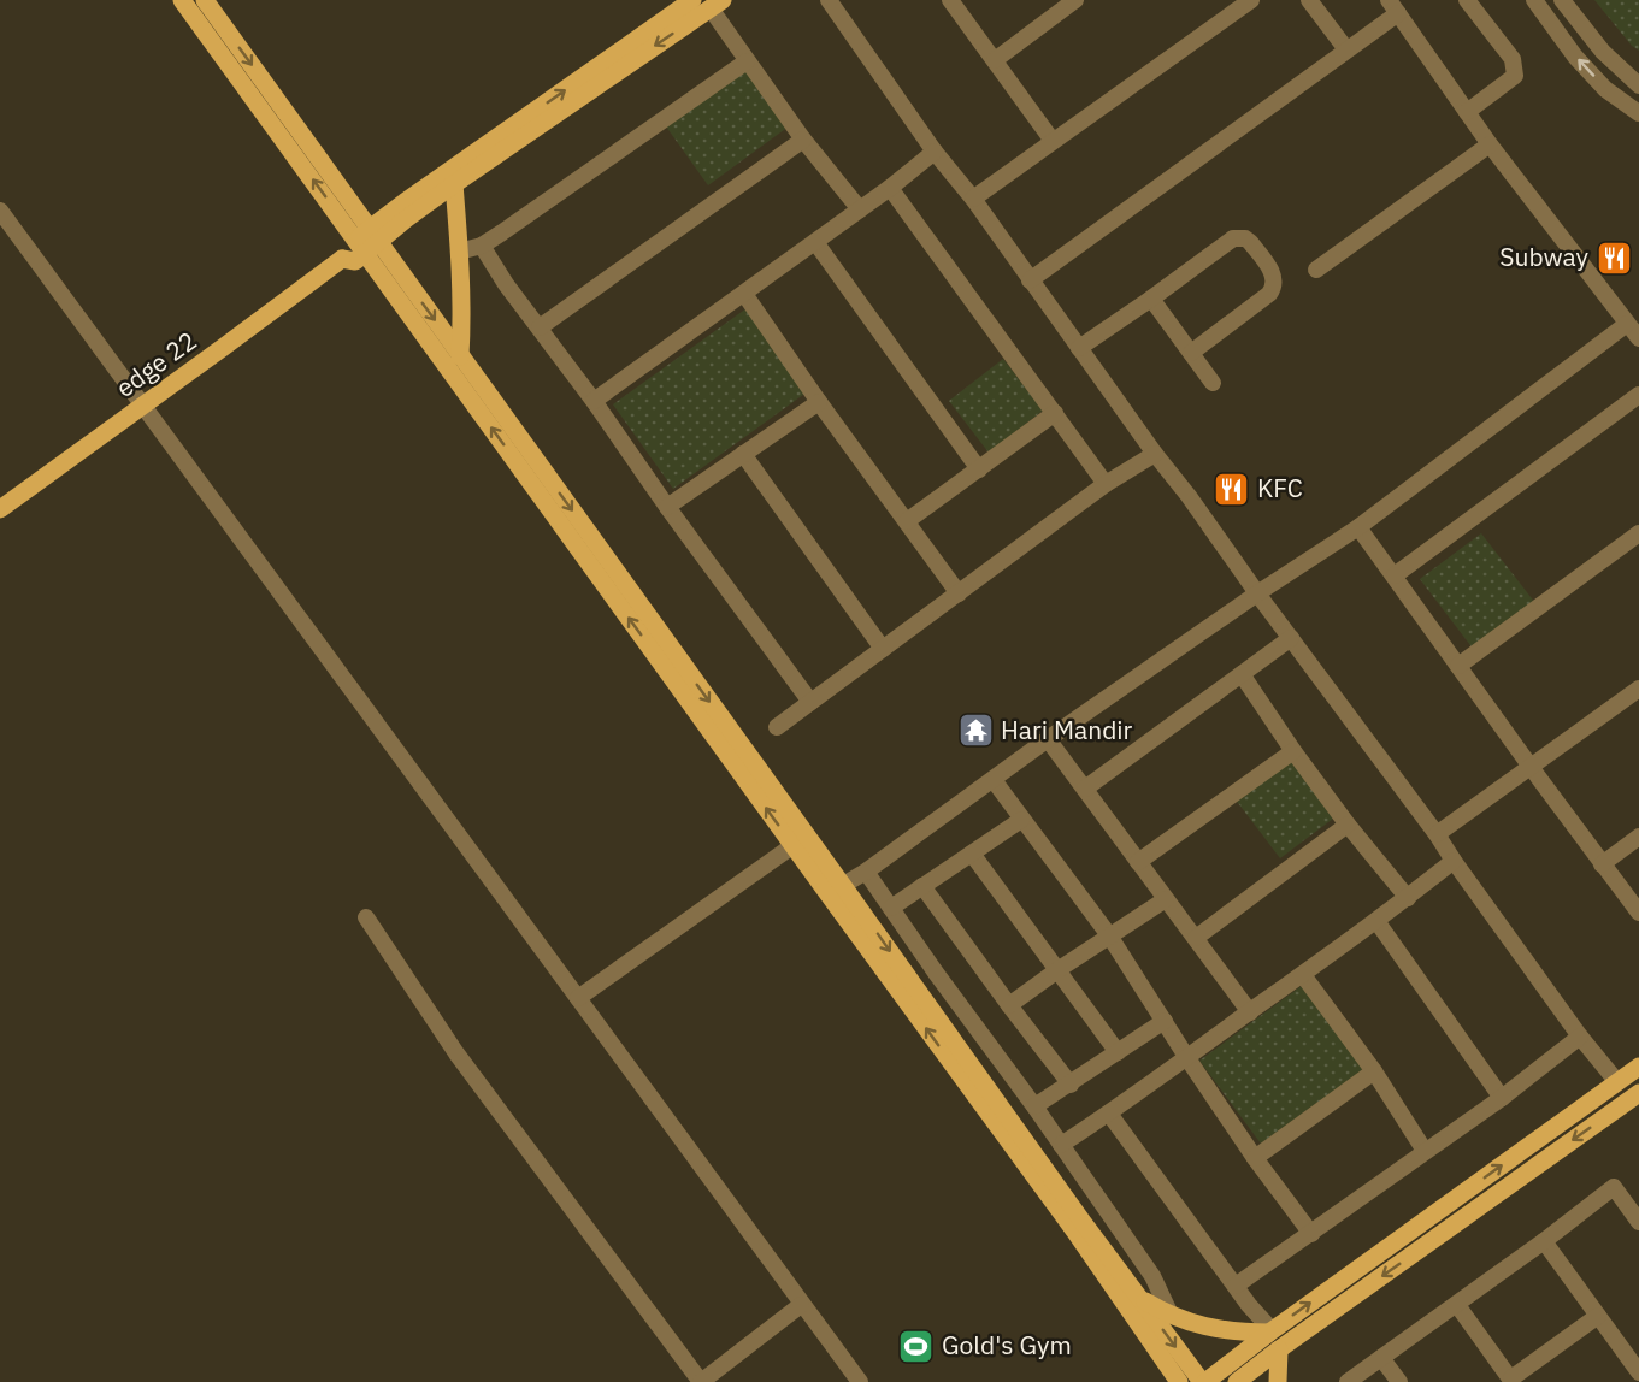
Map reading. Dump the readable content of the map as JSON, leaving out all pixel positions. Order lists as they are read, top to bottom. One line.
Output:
{"streets":{"main road":["edge 22"]},"places":{"restaurant":["Subway","KFC"],"temple":["Hari Mandir"],"sports":["Gold's Gym"]}}
